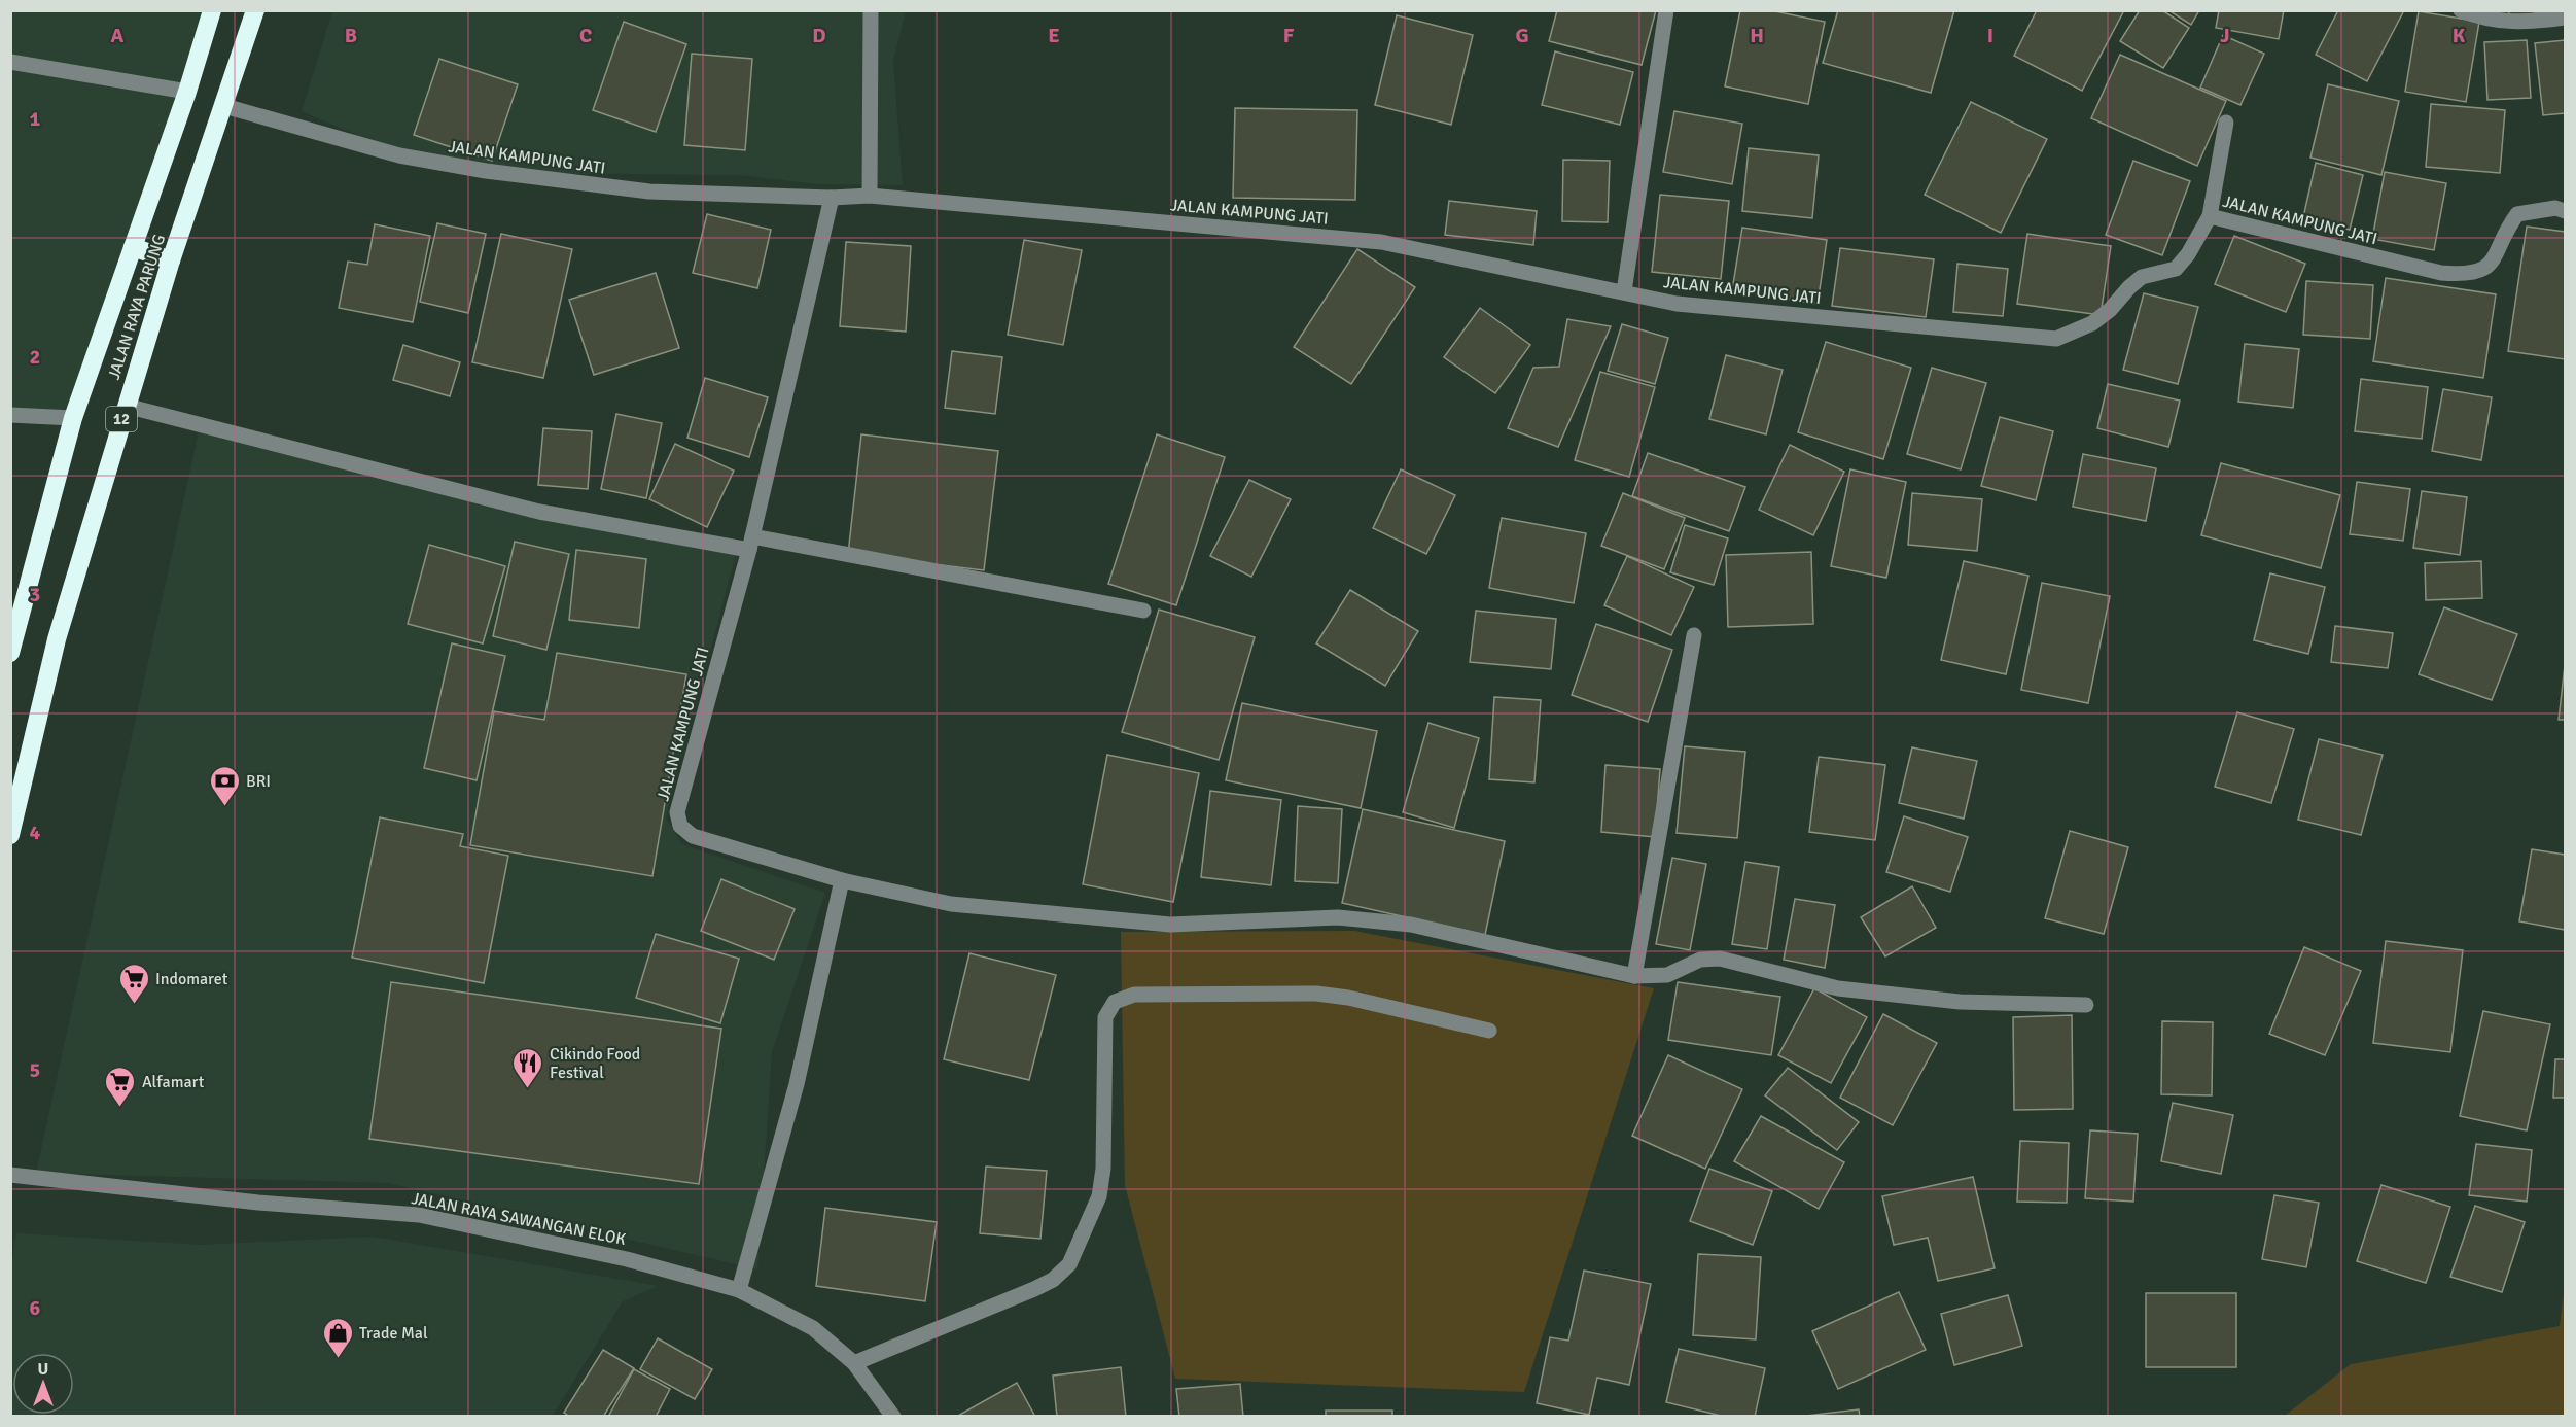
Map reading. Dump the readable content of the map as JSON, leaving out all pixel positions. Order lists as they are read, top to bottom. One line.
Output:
{"streets":{"highway":["JALAN RAYA PARUNG","12"],"street":["JALAN KAMPUNG JATI","JALAN RAYA SAWANGAN ELOK"]},"crossings":[["JALAN KAMPUNG JATI","JALAN RAYA PARUNG"]],"places":{"bank":["BRI"],"supermarket":["Indomaret","Alfamart"],"restaurant":["Cikindo Food Festival"],"shop":["Trade Mal"]},"north":"top","grid":{"columns":["A","B","C","D","E","F","G","H","I","J","K"],"rows":["1","2","3","4","5","6"]}}
